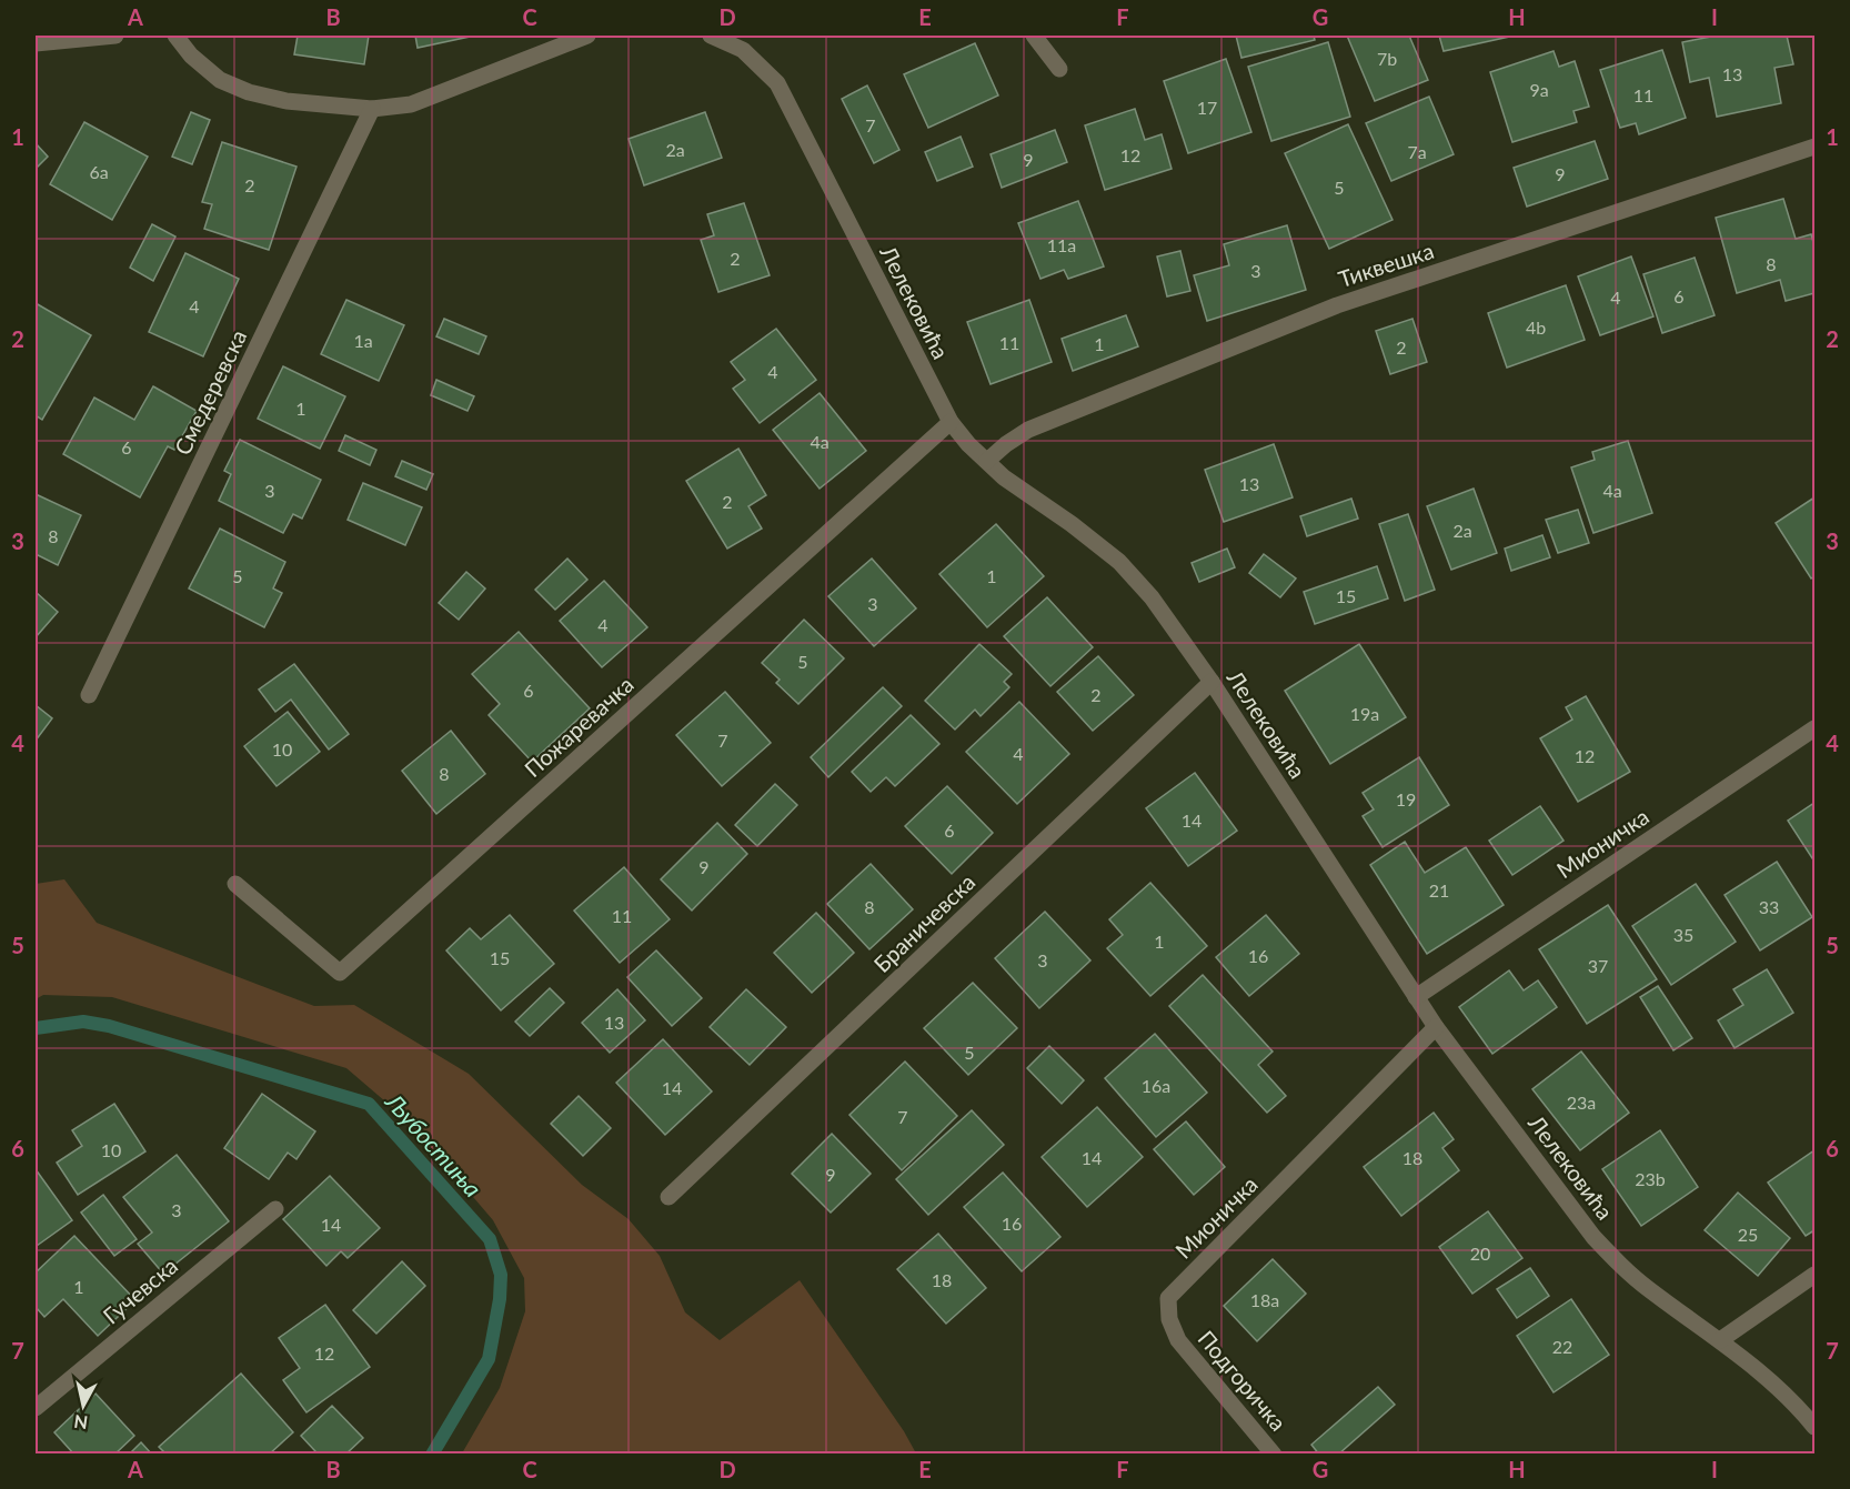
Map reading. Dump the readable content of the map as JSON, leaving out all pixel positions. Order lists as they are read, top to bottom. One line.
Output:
{"streets":{"street":["Тиквешка","Лелековића","Смедеревска","Пожаревачка","Мионичка","Браничевска","Гучевска","Подгоричка"]},"crossings":[["Тиквешка","Лелековића"],["Лелековића","Пожаревачка"],["Лелековића","Мионичка"],["Лелековића","Браничевска"],["Мионичка","Подгоричка"]],"water":["Љубостиња"],"house_numbers":["7b","13","9a","11","17","7","2a","7a","12","9","6a","9","2","5","11a","2","8","3","6","4","4","4b","1a","11","1","2","4","1","4a","6","13","3","4a","2","2a","8","5","1","15","3","4","5","6","2","19a","7","10","4","12","8","19","14","6","9","21","8","33","11","35","1","16","15","3","37","13","5","16a","14","23a","7","10","14","18","9","23b","3","16","14","25","20","18","1","18a","22","12"],"north":"bottom","grid":{"columns":["A","B","C","D","E","F","G","H","I"],"rows":["1","2","3","4","5","6","7"]}}
